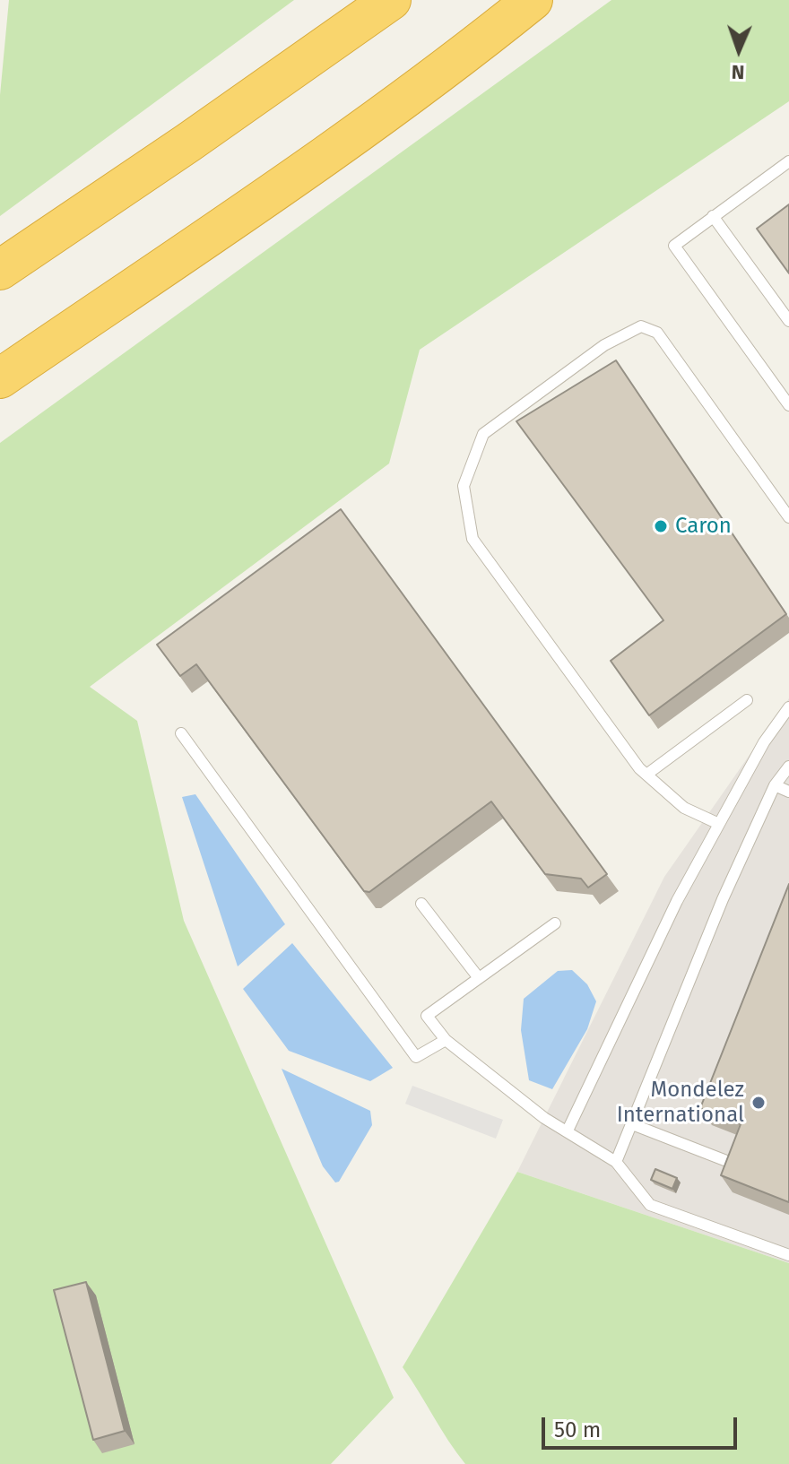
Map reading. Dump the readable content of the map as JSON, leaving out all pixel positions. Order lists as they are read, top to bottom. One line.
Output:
{"places":["Caron","Mondelez International"],"scale_bar":"50 m","north":"bottom"}
